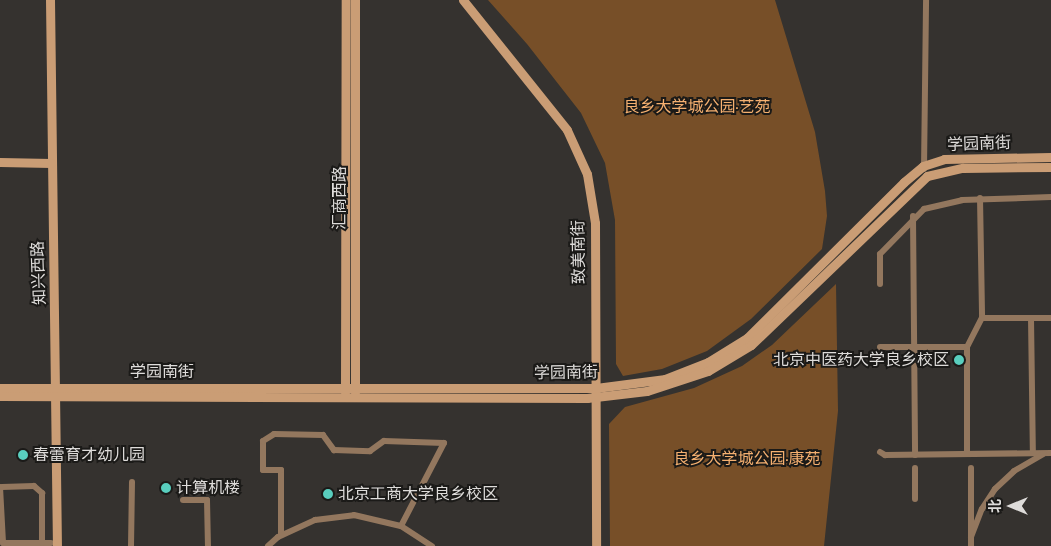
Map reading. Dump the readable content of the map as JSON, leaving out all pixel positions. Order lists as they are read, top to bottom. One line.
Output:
{"streets":{"street":["学园南街","汇商西路","致美南街","知兴西路"]},"crossings":[["学园南街","汇商西路"],["学园南街","致美南街"],["学园南街","知兴西路"]],"parks":["良乡大学城公园·艺苑","良乡大学城公园·康苑"],"places":["北京中医药大学良乡校区","春蕾育才幼儿园","计算机楼","北京工商大学良乡校区"],"north":"left"}
